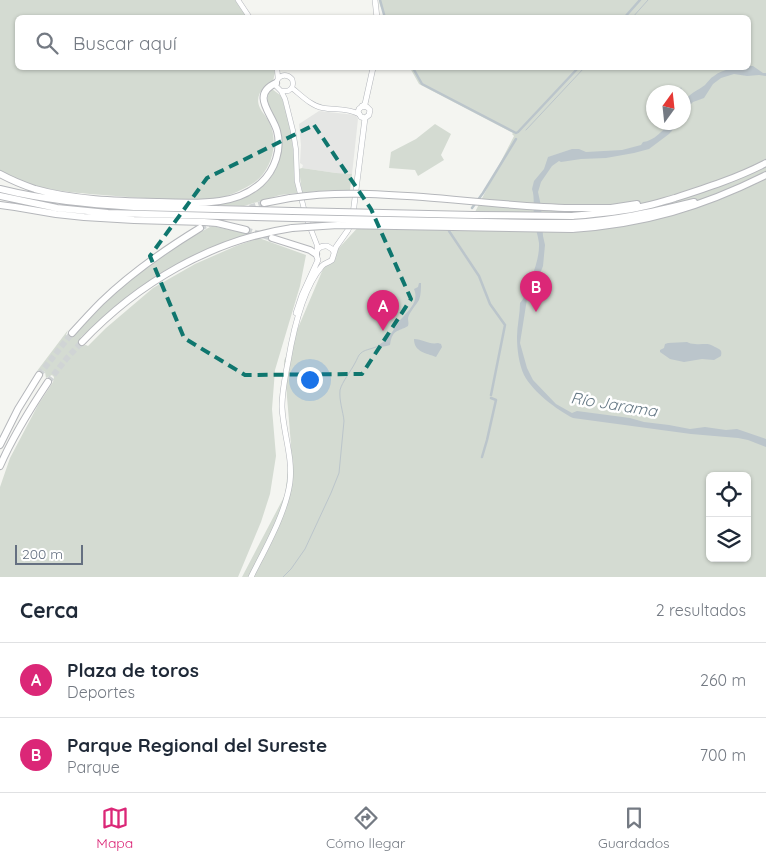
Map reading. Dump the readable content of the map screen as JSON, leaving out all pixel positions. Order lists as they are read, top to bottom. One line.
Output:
{"water":["Río Jarama"],"scale_bar":"200 m","north":"top","page":{"search":"Buscar aquí","pins":["B","A"],"scale":"200 m","heading":["Cerca","2 resultados"],"list":[{"mark":"A","name":"Plaza de toros","note":"Deportes","value":"260 m"},{"mark":"B","name":"Parque Regional del Sureste","note":"Parque","value":"700 m"}],"nav":["Mapa","Cómo llegar","Guardados"]}}
